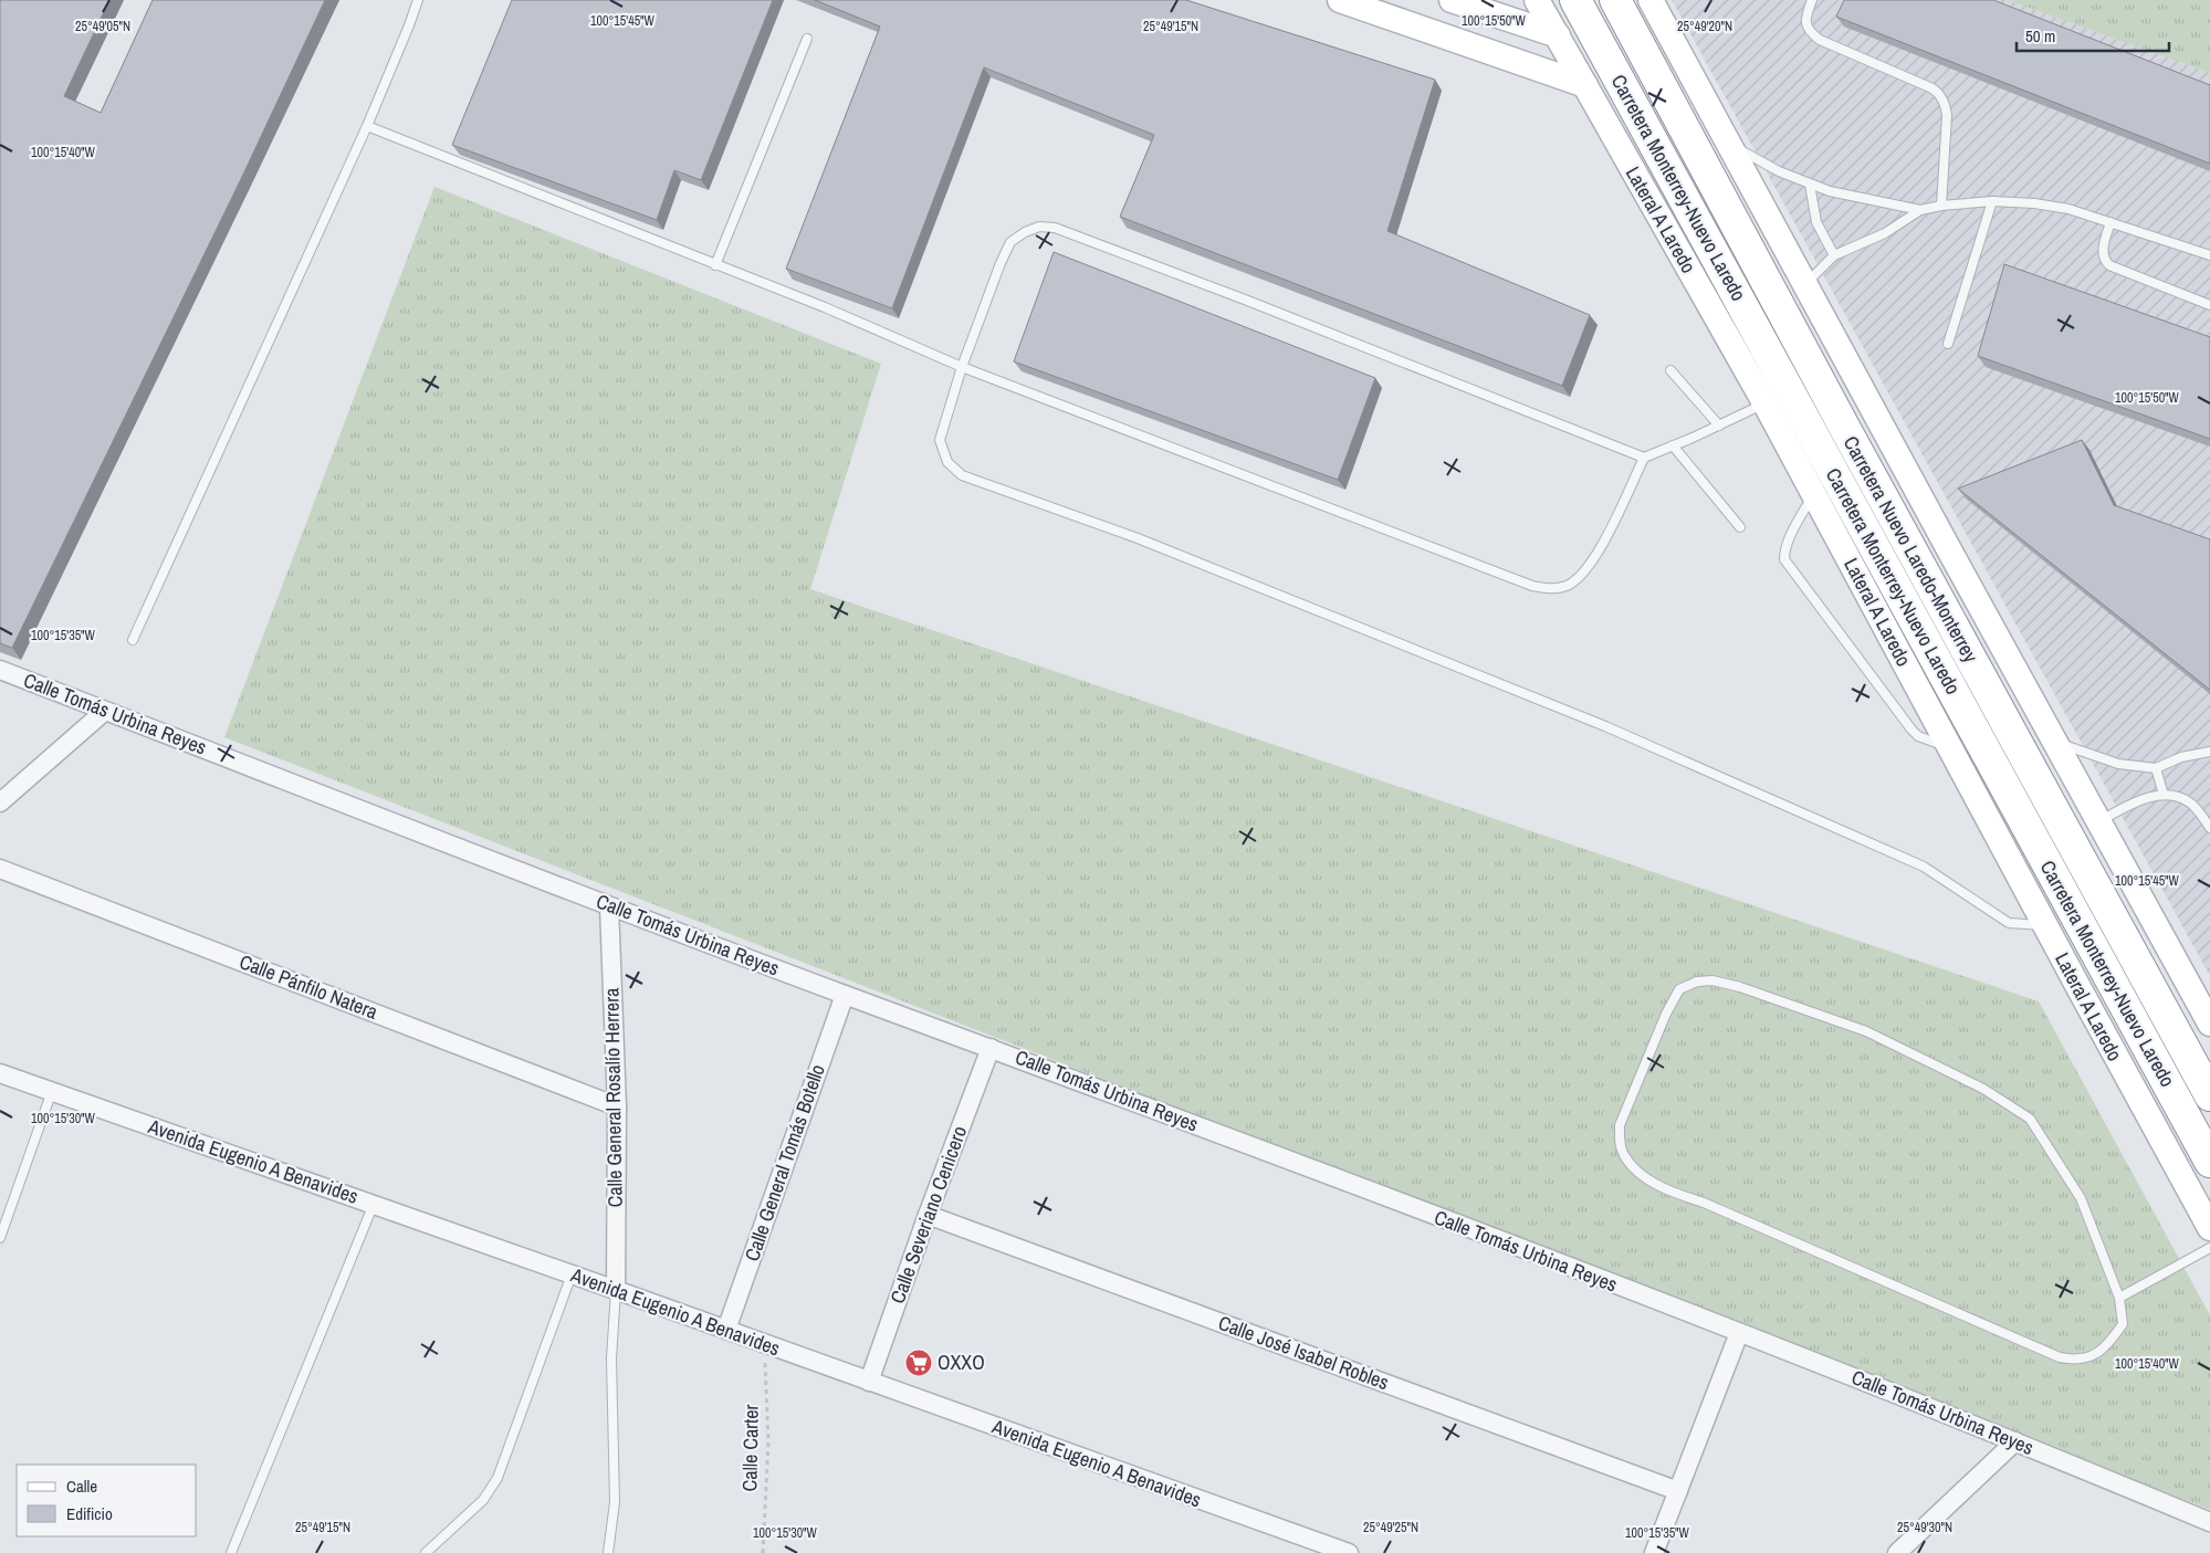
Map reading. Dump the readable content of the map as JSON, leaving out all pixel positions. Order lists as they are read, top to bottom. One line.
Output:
{"streets":{"highway":["Carretera Monterrey-Nuevo Laredo","Carretera Nuevo Laredo-Monterrey"],"street":["Lateral A Laredo","Calle Tomás Urbina Reyes","Calle Pánfilo Natera","Calle General Rosalío Herrera","Avenida Eugenio A Benavides","Calle General Tomás Botello","Calle Severiano Cenicero","Calle José Isabel Robles"],"path":["Calle Carter"]},"crossings":[["Carretera Monterrey-Nuevo Laredo","Lateral A Laredo"],["Calle Tomás Urbina Reyes","Calle General Rosalío Herrera"],["Calle Tomás Urbina Reyes","Calle General Tomás Botello"],["Calle Tomás Urbina Reyes","Calle Severiano Cenicero"],["Calle Pánfilo Natera","Calle General Rosalío Herrera"],["Calle General Rosalío Herrera","Avenida Eugenio A Benavides"],["Avenida Eugenio A Benavides","Calle General Tomás Botello"],["Avenida Eugenio A Benavides","Calle Severiano Cenicero"],["Avenida Eugenio A Benavides","Calle Carter"],["Calle Severiano Cenicero","Calle José Isabel Robles"]],"places":{"supermarket":["OXXO"]},"legend":["Calle","Edificio"],"scale_bar":"50 m","coordinates":["100°15'45\"W","100°15'50\"W","25°49'05\"N","25°49'15\"N","25°49'20\"N","100°15'40\"W","100°15'35\"W","100°15'30\"W","25°49'25\"N","25°49'30\"N"]}
